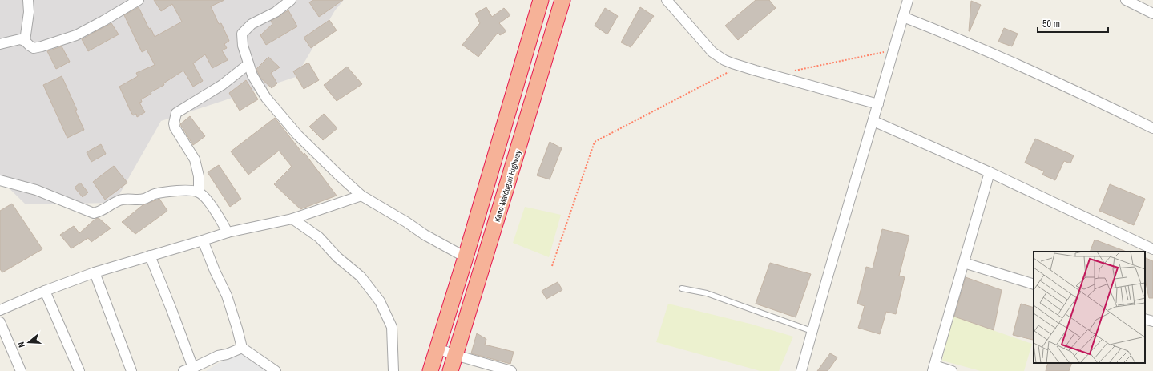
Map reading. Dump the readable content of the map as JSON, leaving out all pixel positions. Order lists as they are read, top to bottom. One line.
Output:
{"streets":{"highway":["Kano-Maiduguri Highway"]},"scale_bar":"50 m","north":"left"}
